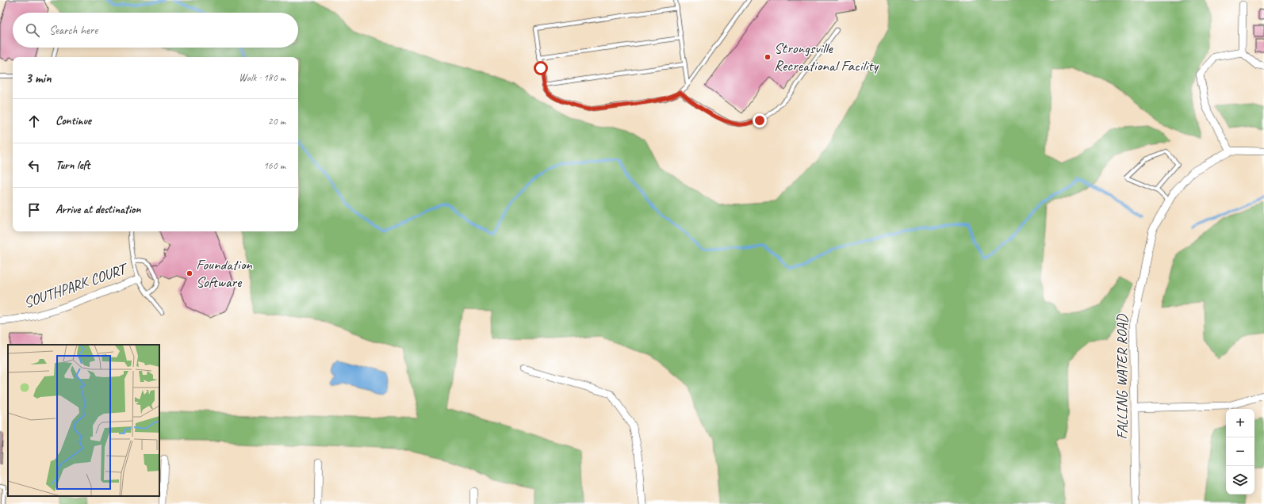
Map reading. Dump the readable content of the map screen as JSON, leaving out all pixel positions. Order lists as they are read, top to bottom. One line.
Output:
{"streets":{"street":["SOUTHPARK COURT","FALLING WATER ROAD"]},"places":["Strongsville Recreational Facility","Foundation Software"],"page":{"search":"Search here","heading":["3 min","Walk · 180 m"],"list":[["Continue","20 m"],["Turn left","160 m"],"Arrive at destination"],"map_buttons":["+","−"]}}
